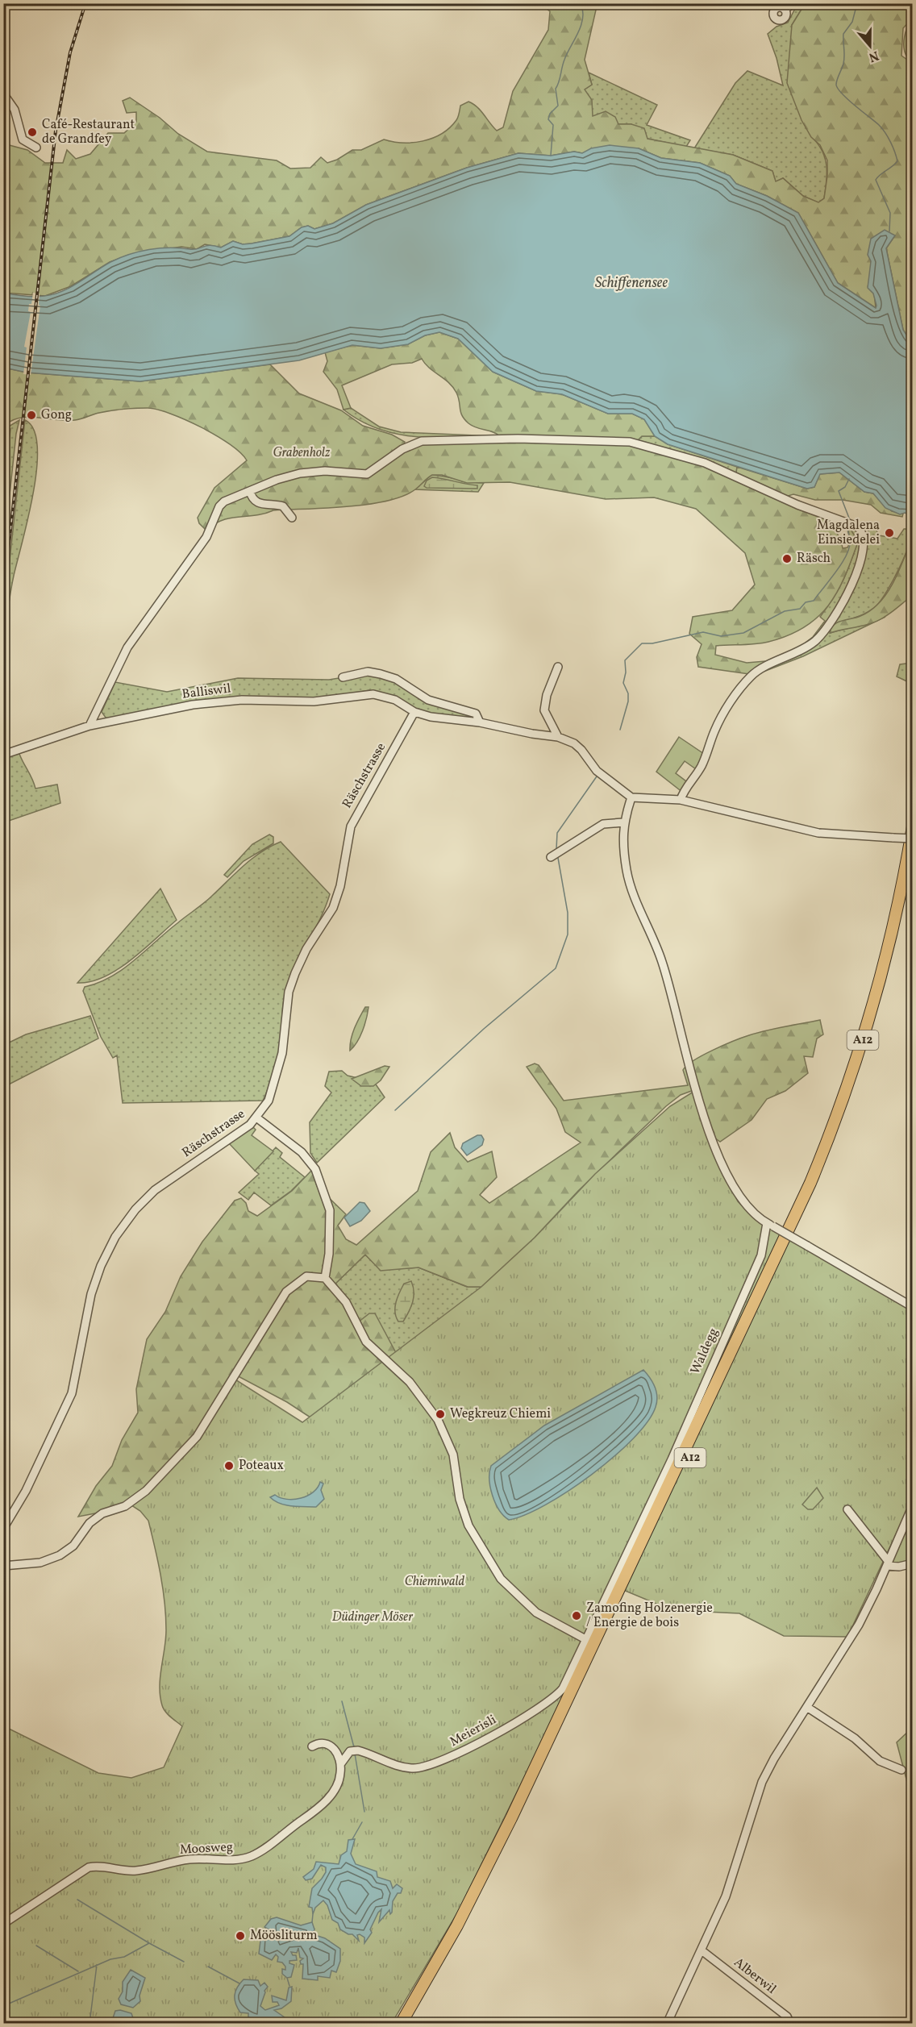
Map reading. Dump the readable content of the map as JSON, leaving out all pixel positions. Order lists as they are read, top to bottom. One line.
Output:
{"streets":{"highway":["A12"],"street":["Balliswil","Räschstrasse","Waldegg","Meierisli","Moosweg","Alberwil"]},"crossings":[["Balliswil","Räschstrasse"],["Waldegg","Meierisli"]],"water":["Schiffenensee"],"parks":["Grabenholz","Chiemiwald","Düdinger Möser"],"places":["Café-Restaurant de Grandfey","Gong","Magdalena Einsiedelei","Räsch","Wegkreuz Chiemi","Poteaux","Zamofing Holzenergie / Energie de bois","Möösliturm"],"north":"bottom"}
